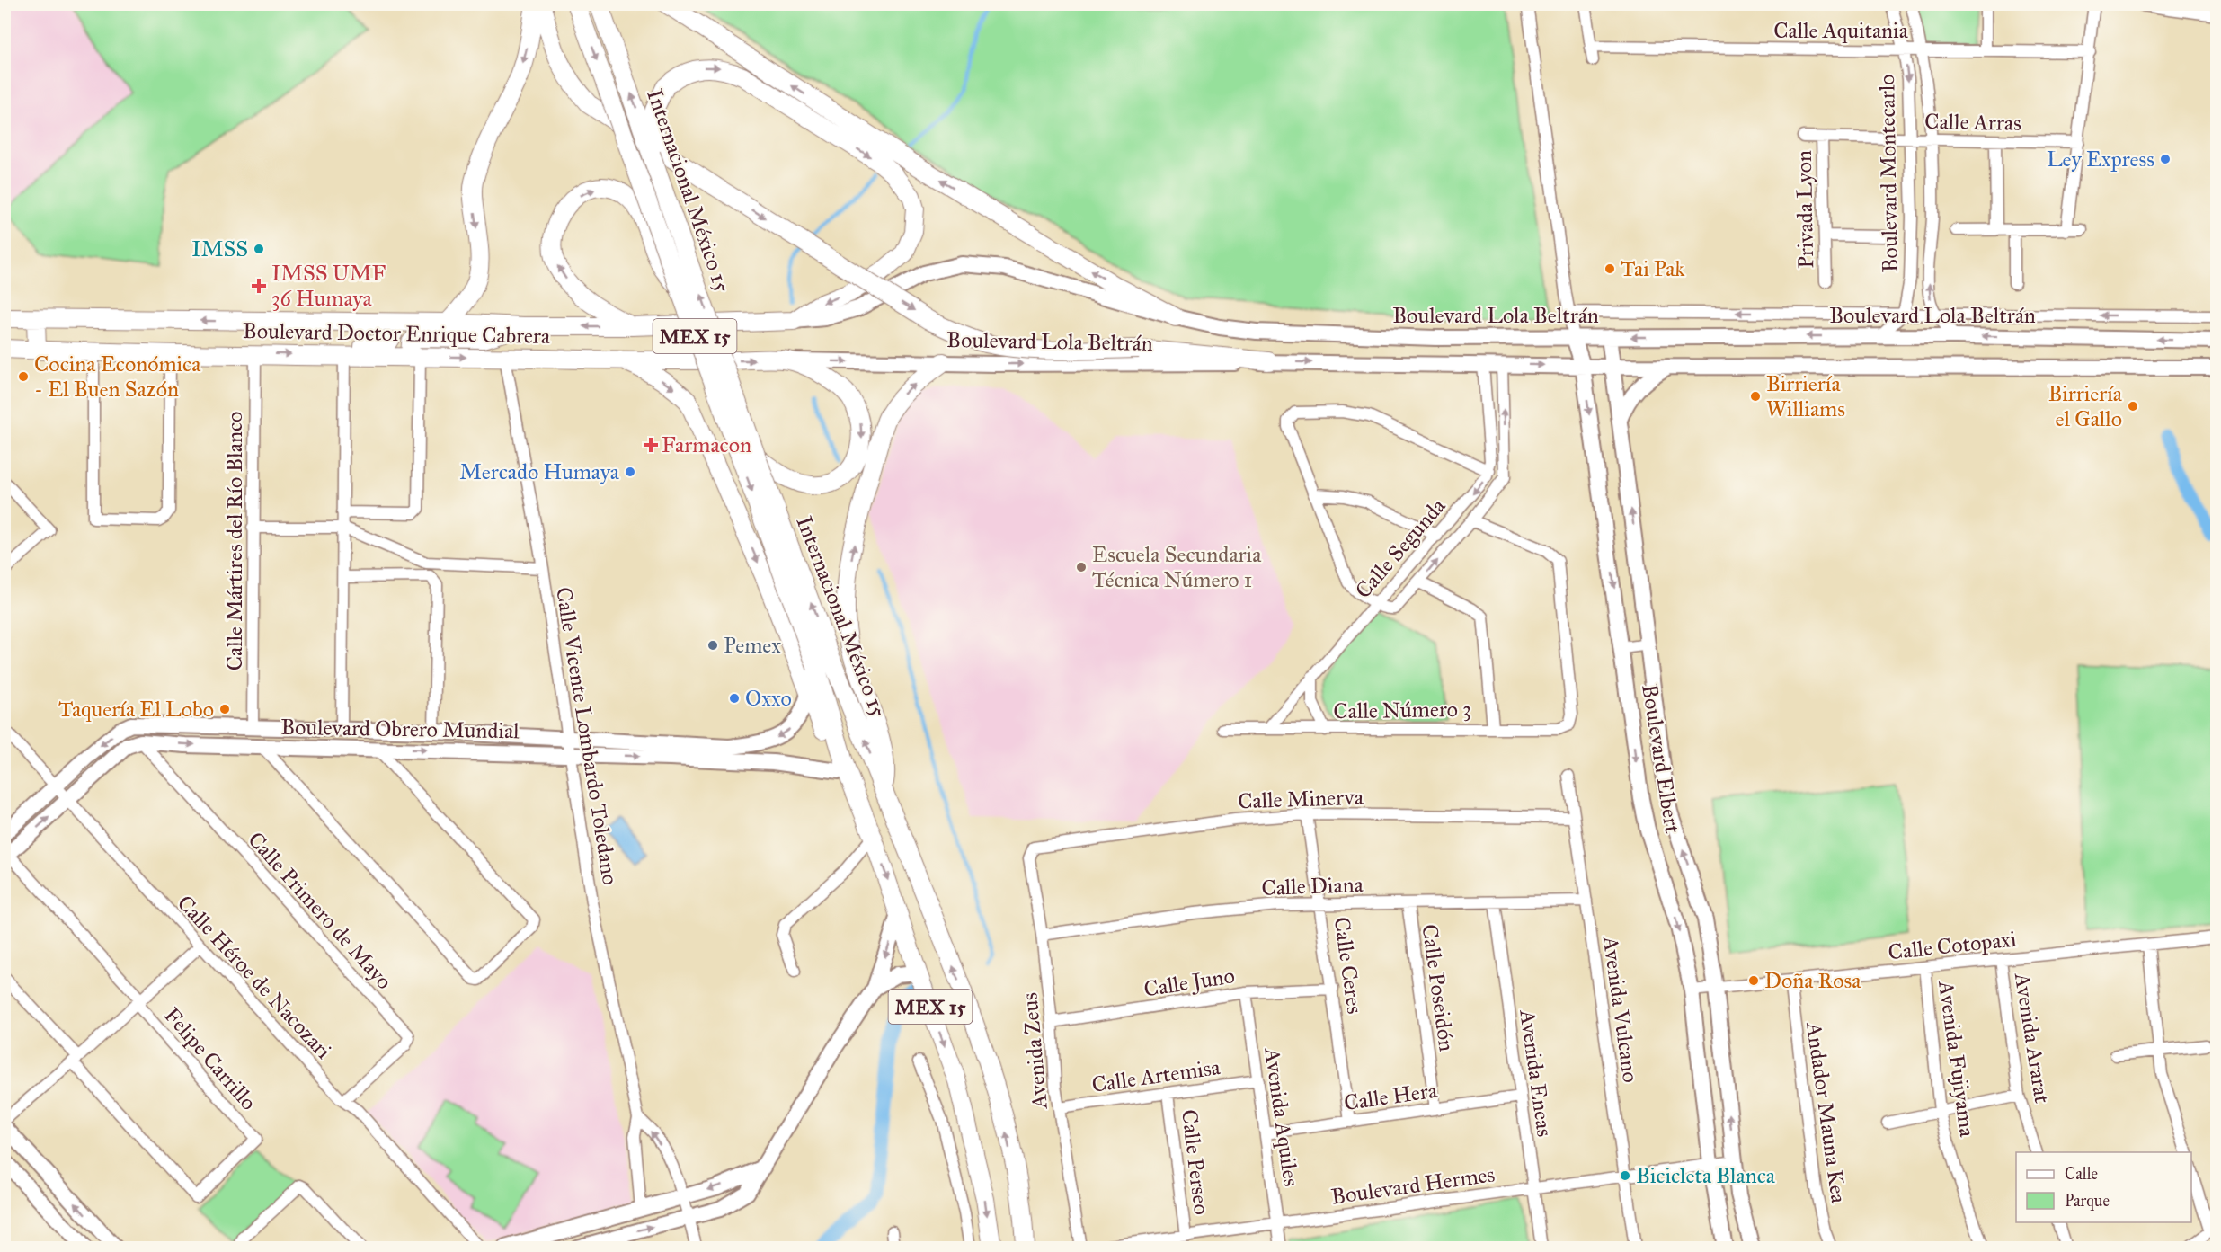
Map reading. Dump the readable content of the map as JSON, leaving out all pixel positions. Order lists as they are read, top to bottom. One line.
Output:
{"streets":{"main road":["Internacional México 15","Boulevard Doctor Enrique Cabrera","MEX 15"],"street":["Calle Aquitania","Calle Arras","Boulevard Montecarlo","Privada Lyon","Boulevard Lola Beltrán","Calle Mártires del Río Blanco","Calle Segunda","Calle Número 3","Boulevard Obrero Mundial","Calle Vicente Lombardo Toledano","Boulevard Elbert","Calle Minerva","Calle Diana","Calle Primero de Mayo","Calle Cotopaxi","Calle Ceres","Calle Héroe de Nacozari","Calle Juno","Calle Poseidón","Avenida Vulcano","Avenida Ararat","Avenida Zeus","Felipe Carrillo","Avenida Fujiyama","Avenida Eneas","Calle Artemisa","Calle Hera","Andador Mauna Kea","Avenida Aquiles","Calle Perseo","Boulevard Hermes"]},"crossings":[["Calle Aquitania","Boulevard Montecarlo"],["Calle Arras","Boulevard Montecarlo"],["Calle Arras","Privada Lyon"],["Boulevard Montecarlo","Boulevard Lola Beltrán"],["Boulevard Lola Beltrán","Boulevard Doctor Enrique Cabrera"],["Boulevard Lola Beltrán","Calle Segunda"],["Boulevard Lola Beltrán","Boulevard Elbert"],["Boulevard Doctor Enrique Cabrera","Calle Mártires del Río Blanco"],["Boulevard Doctor Enrique Cabrera","Calle Vicente Lombardo Toledano"],["Calle Mártires del Río Blanco","Boulevard Obrero Mundial"],["Calle Segunda","Calle Número 3"],["Boulevard Obrero Mundial","Calle Vicente Lombardo Toledano"],["Boulevard Obrero Mundial","Calle Primero de Mayo"],["Boulevard Obrero Mundial","Calle Héroe de Nacozari"],["Boulevard Obrero Mundial","Felipe Carrillo"],["Boulevard Elbert","Calle Cotopaxi"],["Boulevard Elbert","Boulevard Hermes"],["Calle Minerva","Calle Ceres"],["Calle Minerva","Avenida Vulcano"],["Calle Minerva","Avenida Zeus"],["Calle Diana","Calle Ceres"],["Calle Diana","Calle Poseidón"],["Calle Diana","Avenida Vulcano"],["Calle Diana","Avenida Zeus"],["Calle Diana","Avenida Eneas"],["Calle Primero de Mayo","Calle Héroe de Nacozari"],["Calle Cotopaxi","Avenida Ararat"],["Calle Cotopaxi","Avenida Fujiyama"],["Calle Cotopaxi","Andador Mauna Kea"],["Calle Ceres","Calle Juno"],["Calle Ceres","Calle Hera"],["Calle Juno","Avenida Zeus"],["Calle Juno","Avenida Aquiles"],["Calle Poseidón","Calle Hera"],["Avenida Vulcano","Boulevard Hermes"],["Avenida Zeus","Calle Artemisa"],["Avenida Eneas","Calle Hera"],["Avenida Eneas","Boulevard Hermes"],["Calle Artemisa","Avenida Aquiles"],["Calle Artemisa","Calle Perseo"],["Calle Hera","Avenida Aquiles"],["Avenida Aquiles","Boulevard Hermes"],["Calle Perseo","Boulevard Hermes"]],"places":{"other":["Ley Express","IMSS","Tai Pak","Cocina Económica - El Buen Sazón","Birriería Williams","Birriería el Gallo","Mercado Humaya","Escuela Secundaria Técnica Número 1","Pemex","Oxxo","Taquería El Lobo","Doña Rosa","Bicicleta Blanca"],"health":["IMSS UMF 36 Humaya","Farmacon"]},"legend":["Calle","Parque"]}
